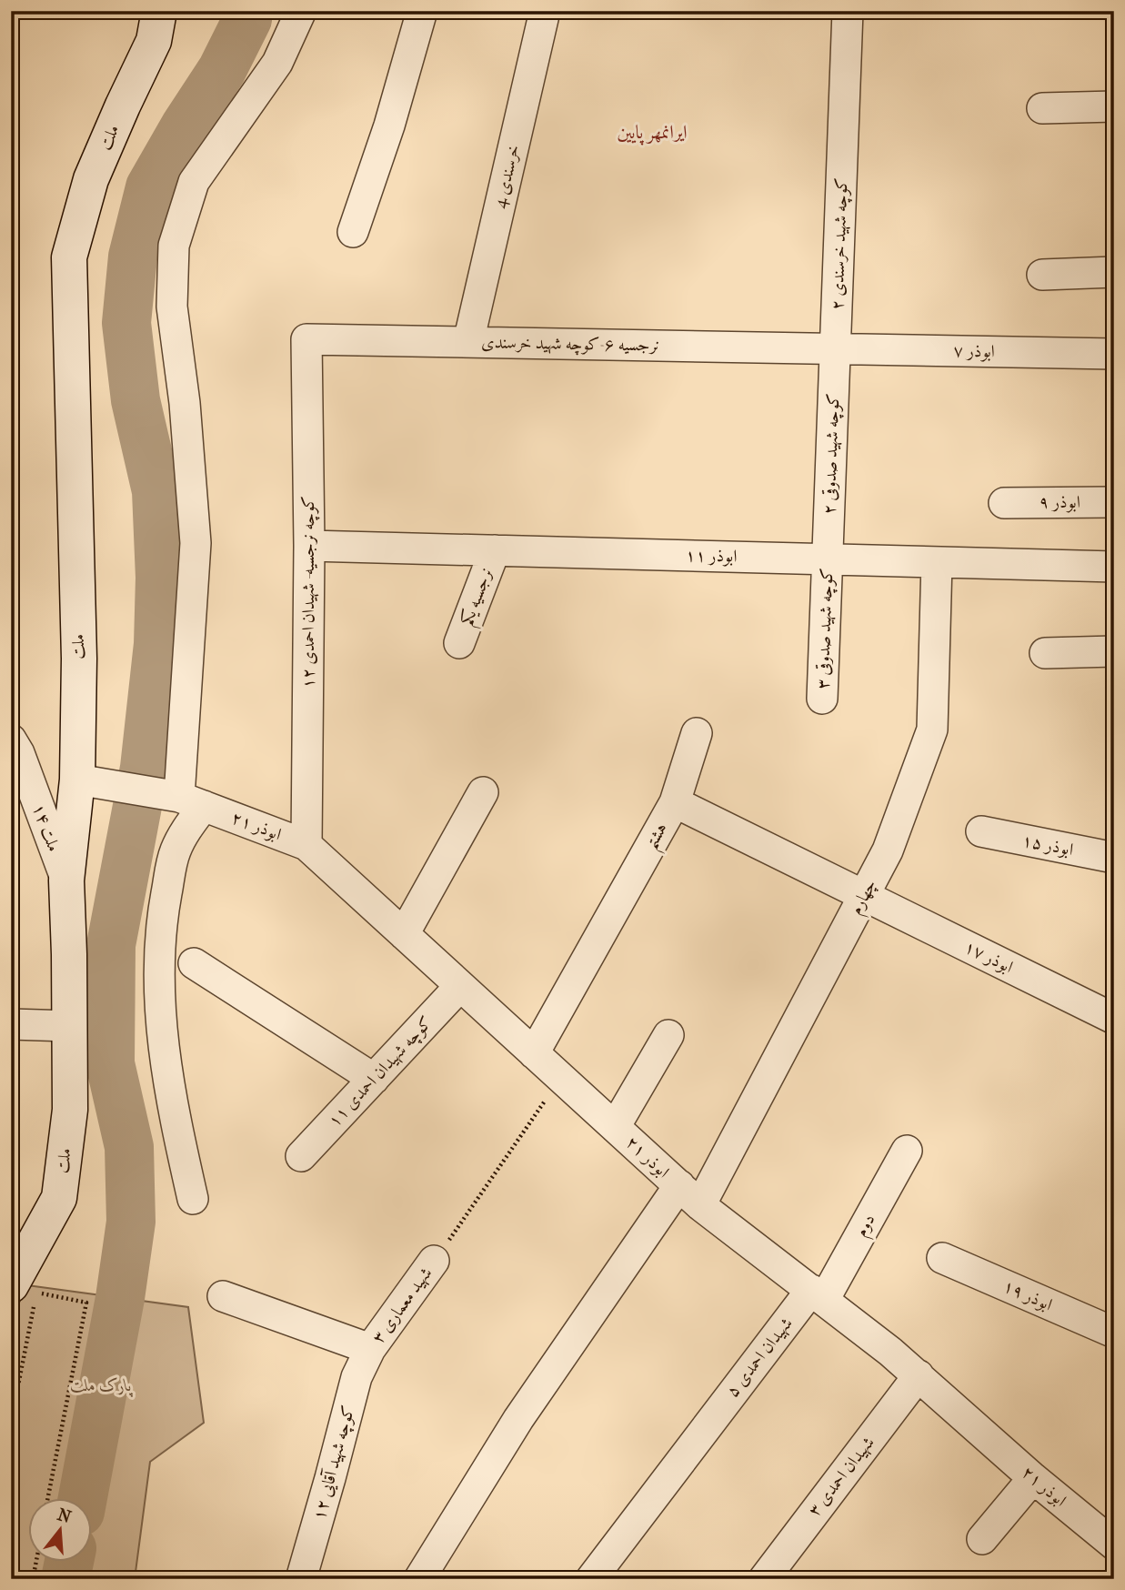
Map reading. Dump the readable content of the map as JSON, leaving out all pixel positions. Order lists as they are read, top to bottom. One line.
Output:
{"streets":{"main road":["ملت"],"street":["خرسندی 4","کوچه شهید خرسندی ۲","نرجسیه ۶-کوچه شهید خرسندی","۷ ابوذر","کوچه شهید صدوقی ۲","۹ ابوذر","ابوذر ۱۱","کوچه نرجسیه- شهیدان احمدی ۱۲","نرجسیه یکم","کوچه شهید صدوقی ۳","۲۱ ابوذر","۱۴ ملت","هشتم","۱۵ ابوذر","چهارم","۱۷ ابوذر","کوچه شهیدان احمدی ۱۱","دوم","ابوذر ۱۹","شهید معماری ۳","شهیدان احمدی ۵","کوچه شهید آقایی ۱۲","شهیدان احمدی ۳"]},"crossings":[["ملت","۲۱ ابوذر"],["ملت","۱۴ ملت"],["خرسندی 4","نرجسیه ۶-کوچه شهید خرسندی"],["کوچه شهید خرسندی ۲","نرجسیه ۶-کوچه شهید خرسندی"],["کوچه شهید خرسندی ۲","۷ ابوذر"],["کوچه شهید خرسندی ۲","کوچه شهید صدوقی ۲"],["نرجسیه ۶-کوچه شهید خرسندی","۷ ابوذر"],["نرجسیه ۶-کوچه شهید خرسندی","کوچه شهید صدوقی ۲"],["نرجسیه ۶-کوچه شهید خرسندی","کوچه نرجسیه- شهیدان احمدی ۱۲"],["۷ ابوذر","کوچه شهید صدوقی ۲"],["کوچه شهید صدوقی ۲","ابوذر ۱۱"],["کوچه شهید صدوقی ۲","کوچه شهید صدوقی ۳"],["ابوذر ۱۱","کوچه نرجسیه- شهیدان احمدی ۱۲"],["ابوذر ۱۱","نرجسیه یکم"],["ابوذر ۱۱","کوچه شهید صدوقی ۳"],["ابوذر ۱۱","چهارم"],["کوچه نرجسیه- شهیدان احمدی ۱۲","۲۱ ابوذر"],["۲۱ ابوذر","هشتم"],["۲۱ ابوذر","چهارم"],["۲۱ ابوذر","کوچه شهیدان احمدی ۱۱"],["۲۱ ابوذر","دوم"],["۲۱ ابوذر","شهیدان احمدی ۵"],["۲۱ ابوذر","شهیدان احمدی ۳"],["هشتم","چهارم"],["هشتم","۱۷ ابوذر"],["چهارم","۱۷ ابوذر"],["دوم","شهیدان احمدی ۵"],["شهید معماری ۳","کوچه شهید آقایی ۱۲"]],"districts":["ایرانمهر پایین"],"parks":["پارک ملت"],"north":"top"}
